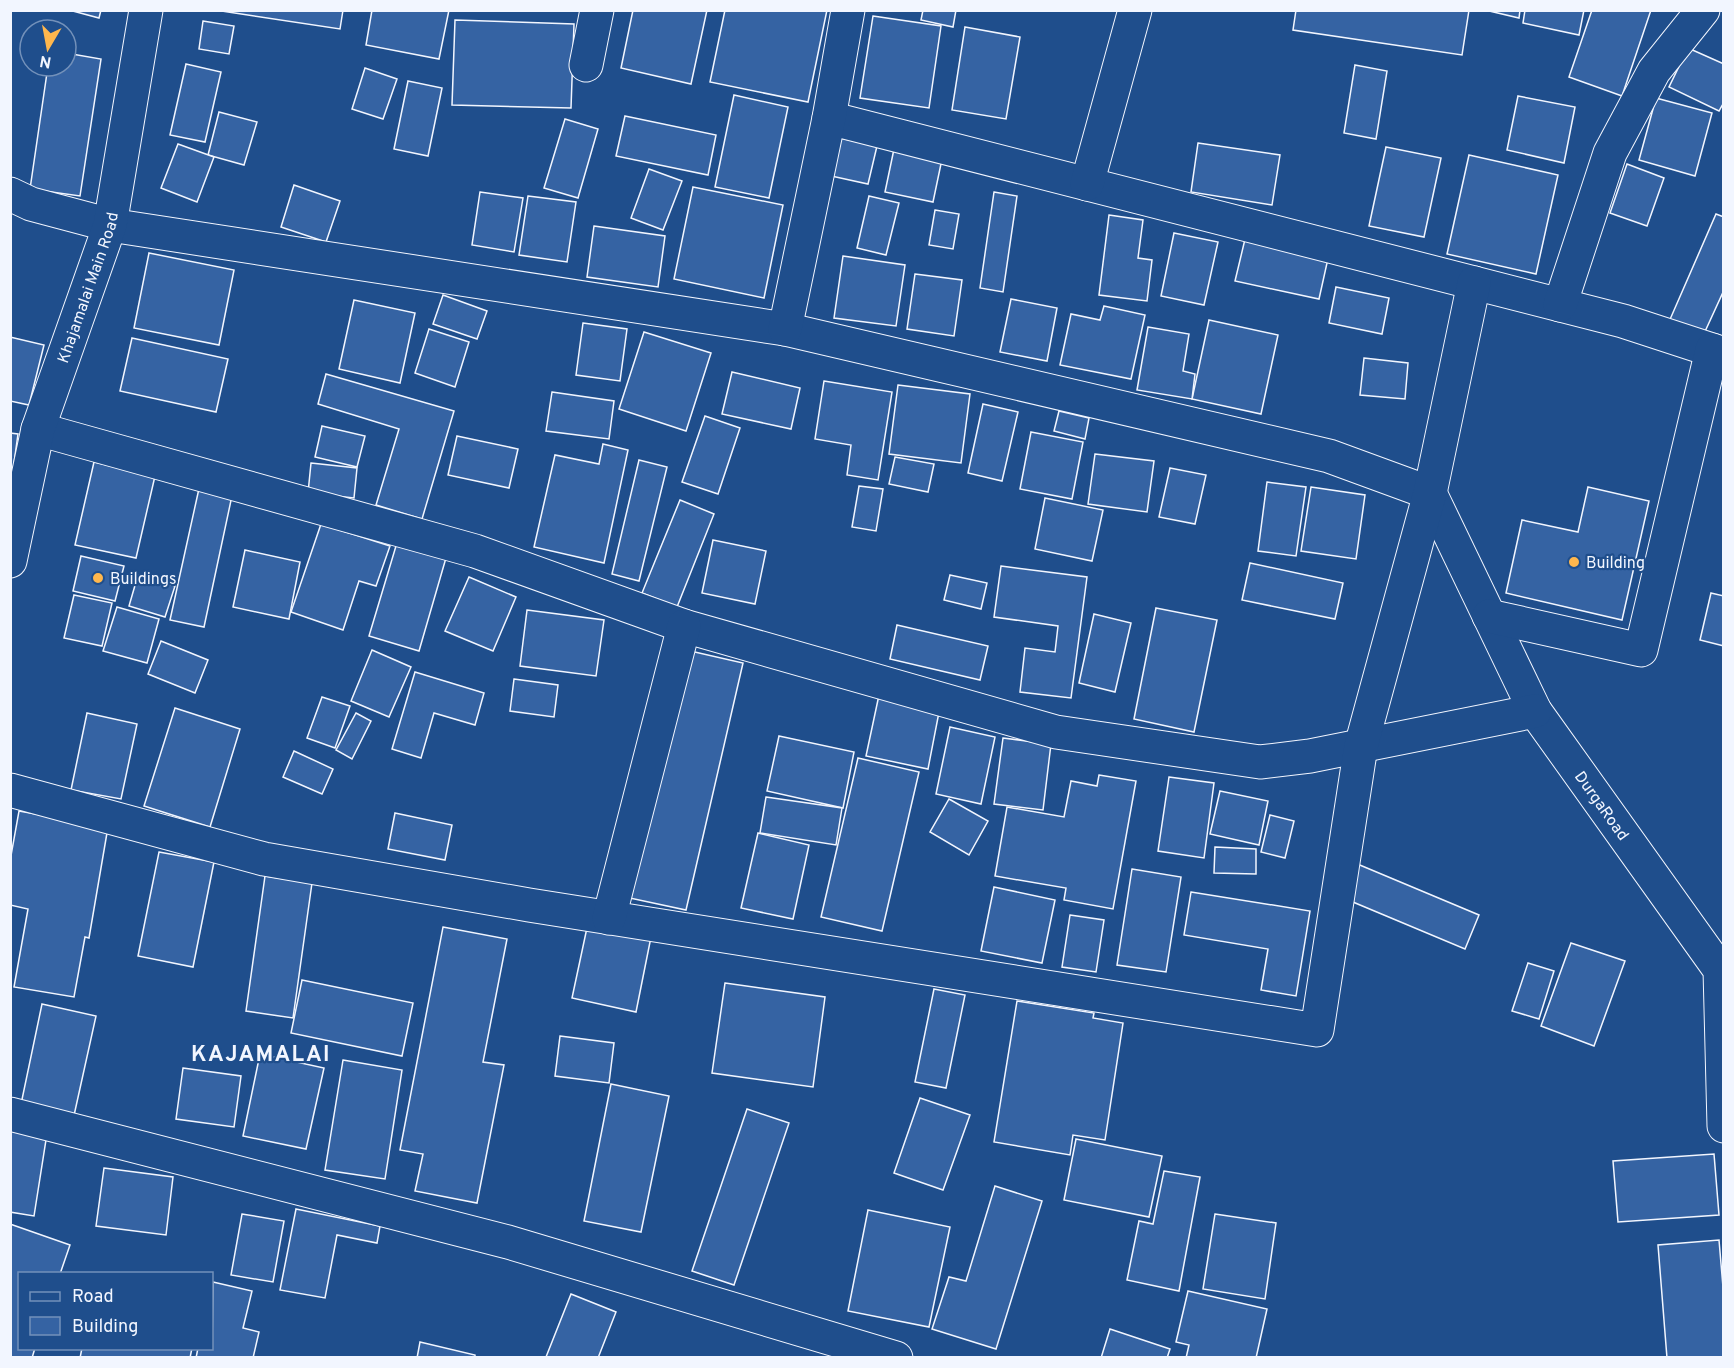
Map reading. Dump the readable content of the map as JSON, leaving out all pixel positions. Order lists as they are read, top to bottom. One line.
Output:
{"streets":{"street":["Khajamalai Main Road","DurgaRoad"]},"districts":["KAJAMALAI"],"places":["Building","Buildings"],"legend":["Road","Building"],"north":"bottom"}
